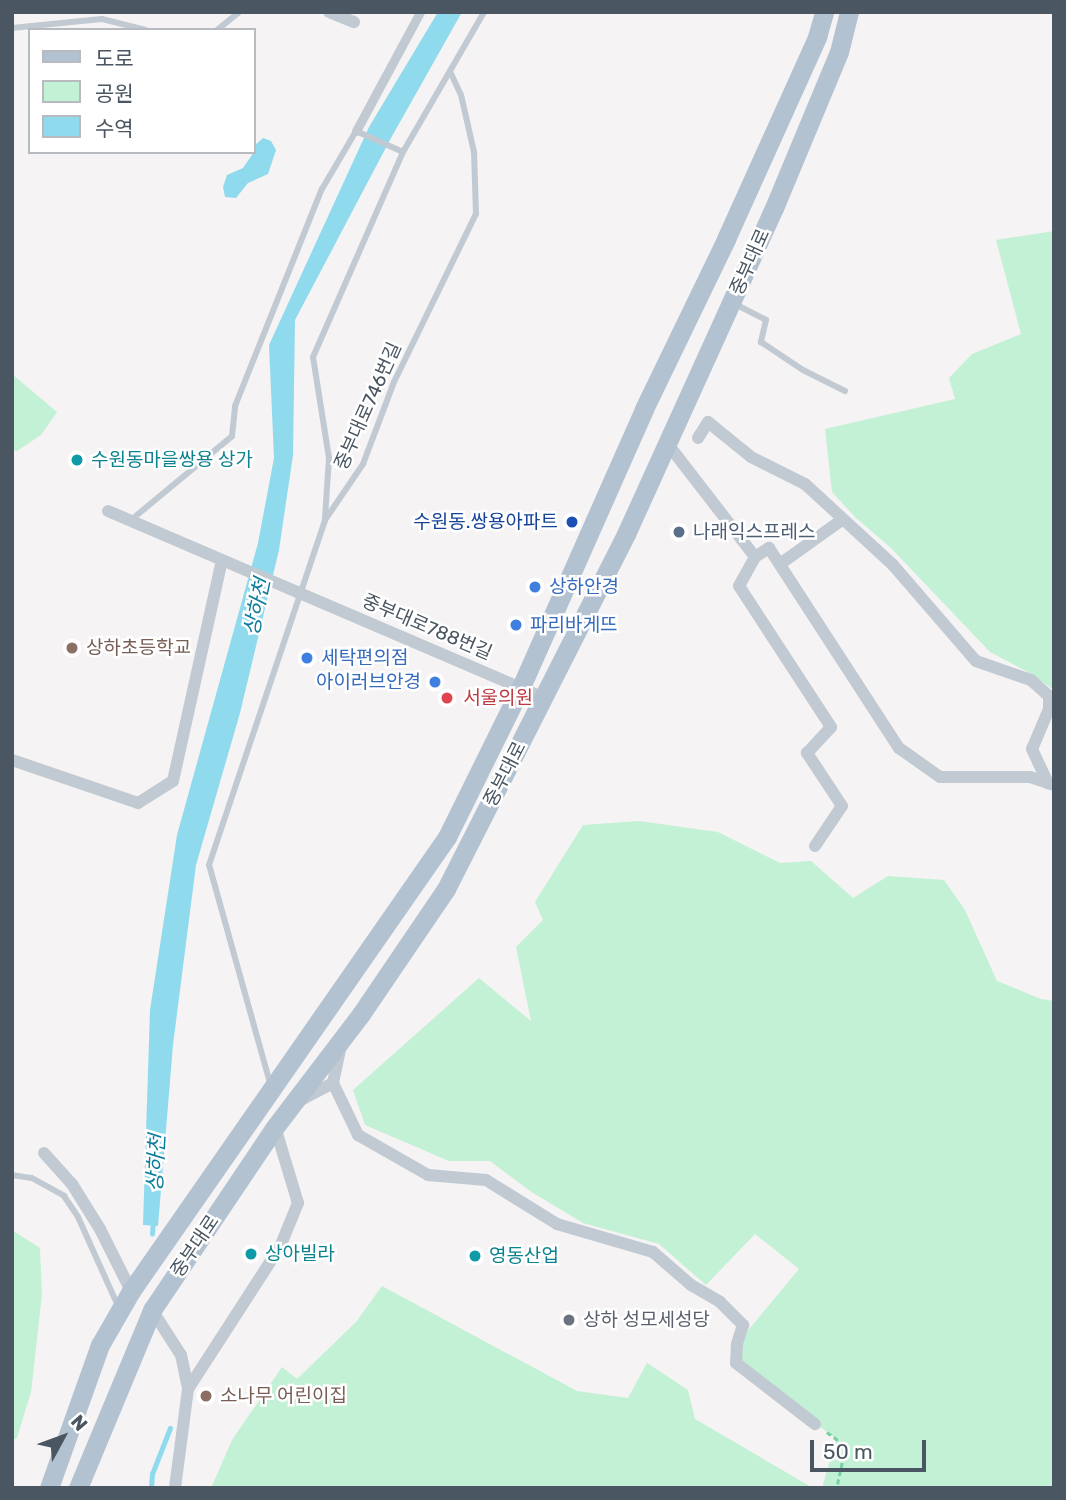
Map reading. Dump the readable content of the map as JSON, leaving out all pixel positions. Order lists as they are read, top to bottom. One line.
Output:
{"streets":{"main road":["중부대로"],"street":["중부대로788번길"],"lane":["중부대로746번길"]},"crossings":[["중부대로","중부대로788번길"],["중부대로746번길","중부대로788번길"]],"water":["상하천"],"places":["수원동마을쌍용 상가","수원동.쌍용아파트","나래익스프레스","상하안경","파리바게뜨","상하초등학교","세탁편의점","아이러브안경","서울의원","상아빌라","영동산업","상하 성모세성당","소나무 어린이집"],"legend":["도로","공원","수역"],"scale_bar":"50 m","north":"top right"}
